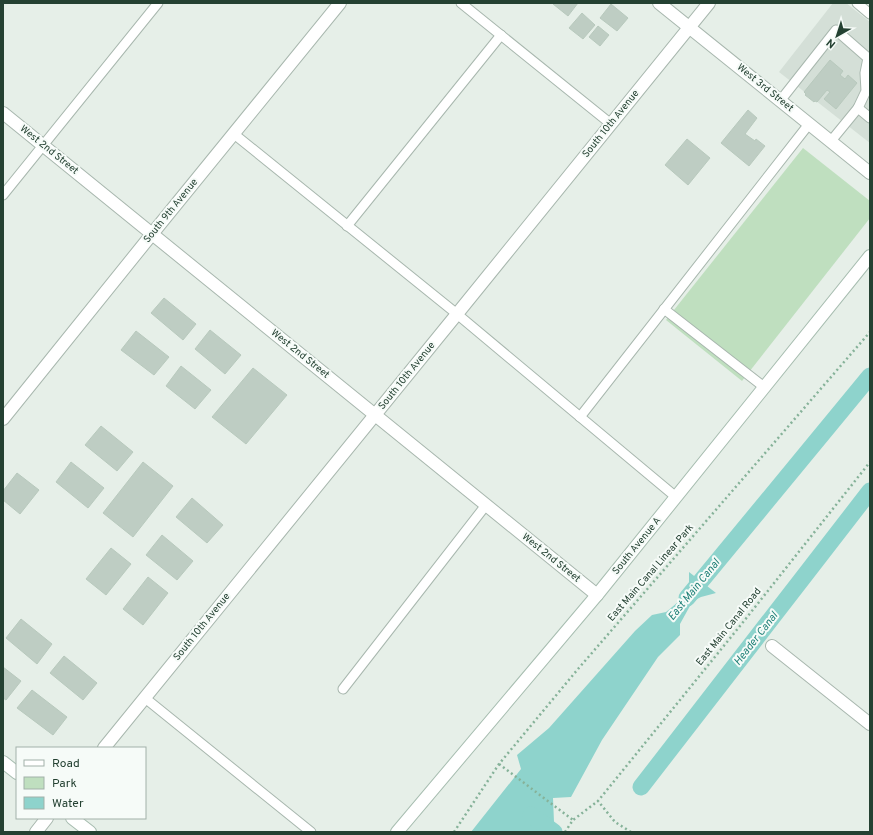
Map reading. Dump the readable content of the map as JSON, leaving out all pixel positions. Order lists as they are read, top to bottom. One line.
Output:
{"streets":{"street":["West 3rd Street","South 10th Avenue","West 2nd Street","South 9th Avenue","South Avenue A"],"path":["East Main Canal Linear Park","East Main Canal Road"]},"crossings":[["West 3rd Street","South 10th Avenue"],["South 10th Avenue","West 2nd Street"],["West 2nd Street","South 9th Avenue"],["West 2nd Street","South Avenue A"]],"water":["East Main Canal","Header Canal"],"legend":["Road","Park","Water"],"north":"bottom left"}
